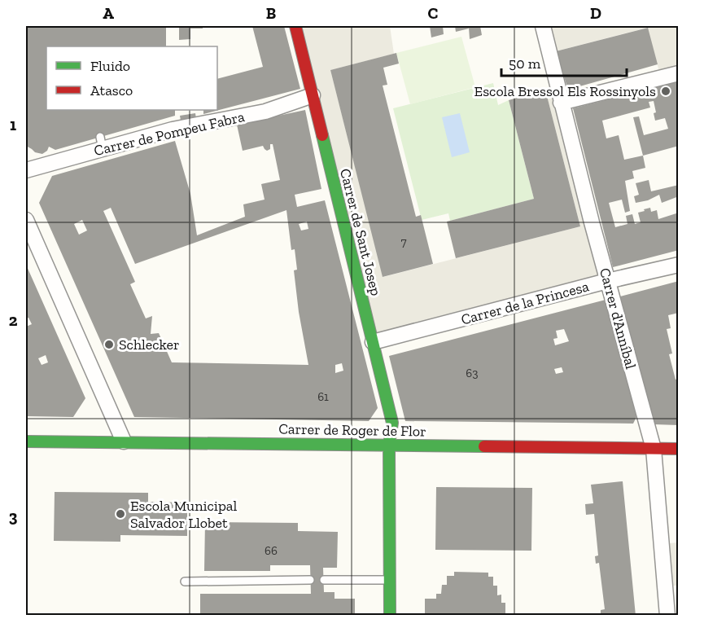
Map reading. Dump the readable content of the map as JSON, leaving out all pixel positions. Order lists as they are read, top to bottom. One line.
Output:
{"streets":{"street":["Carrer de Pompeu Fabra","Carrer de Sant Josep","Carrer de la Princesa","Carrer d'Anníbal","Carrer de Roger de Flor"]},"crossings":[["Carrer de Pompeu Fabra","Carrer de Sant Josep"],["Carrer de Sant Josep","Carrer de la Princesa"],["Carrer de Sant Josep","Carrer de Roger de Flor"],["Carrer de la Princesa","Carrer d'Anníbal"],["Carrer d'Anníbal","Carrer de Roger de Flor"]],"places":["Escola Bressol Els Rossinyols","Schlecker","Escola Municipal Salvador Llobet"],"house_numbers":["7","63","61","66"],"legend":["Fluido","Atasco"],"scale_bar":"50 m","grid":{"columns":["A","B","C","D"],"rows":["1","2","3"]}}
